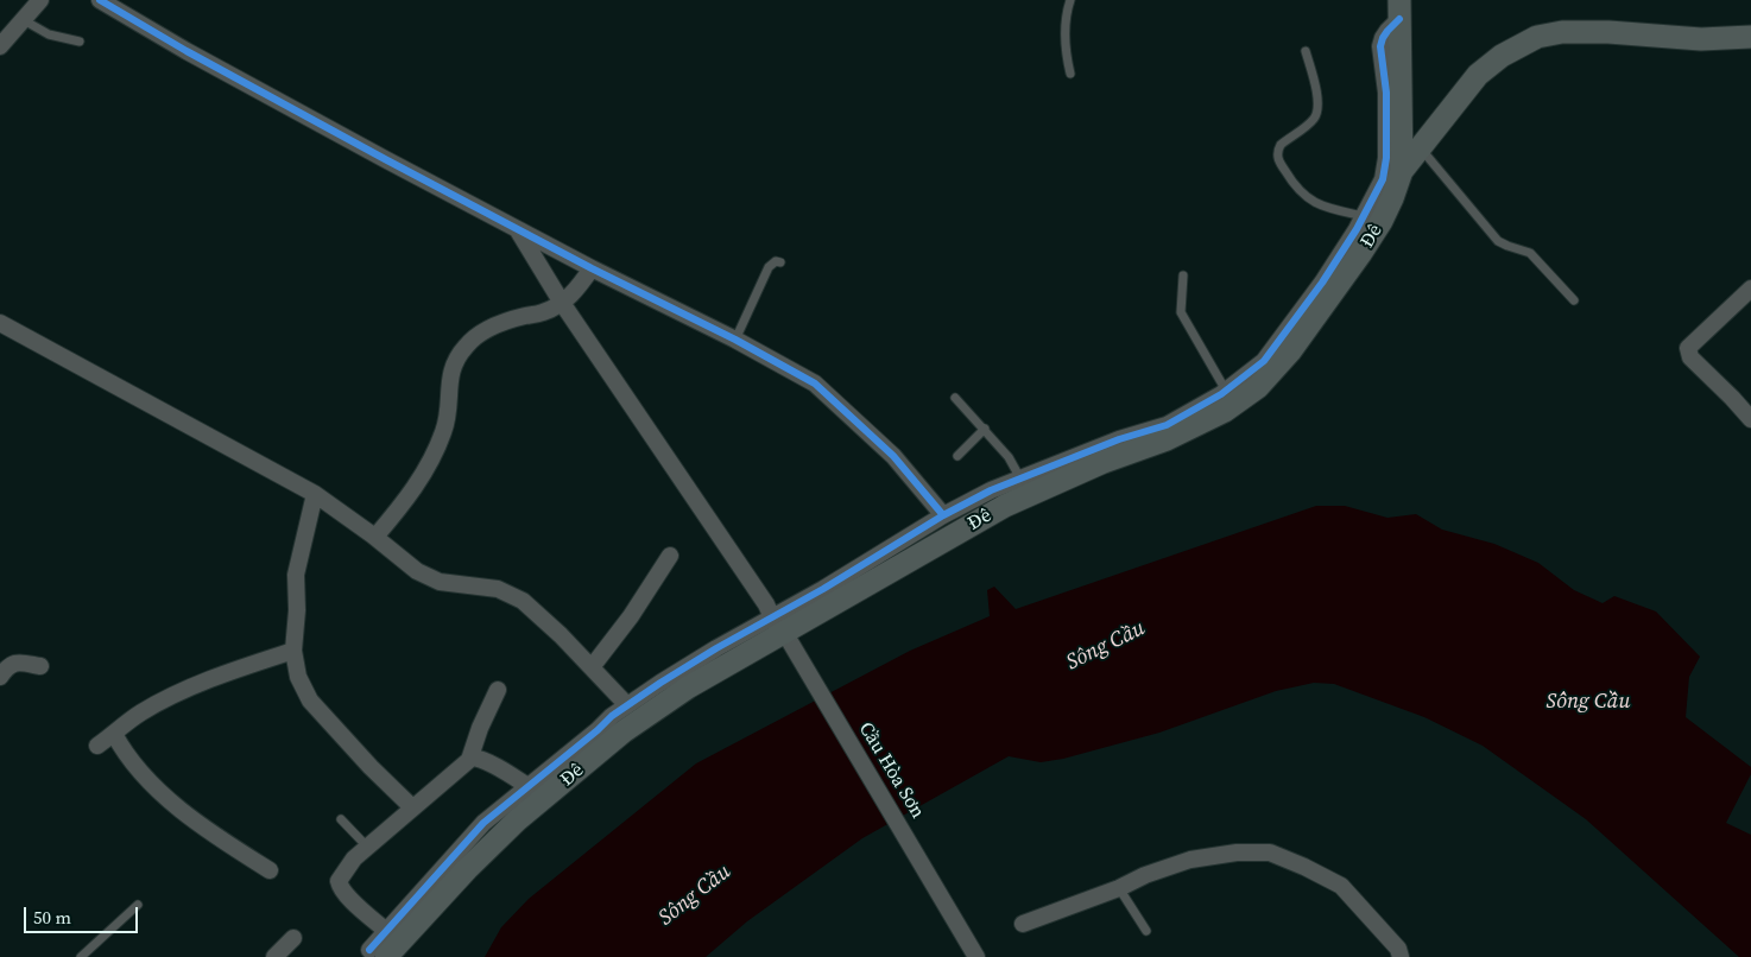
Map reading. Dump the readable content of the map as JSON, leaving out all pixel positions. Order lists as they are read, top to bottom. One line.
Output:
{"streets":{"main road":["Đê"],"street":["Cầu Hòa Sơn"]},"crossings":[["Đê","Cầu Hòa Sơn"]],"water":["Sông Cầu"],"scale_bar":"50 m"}
